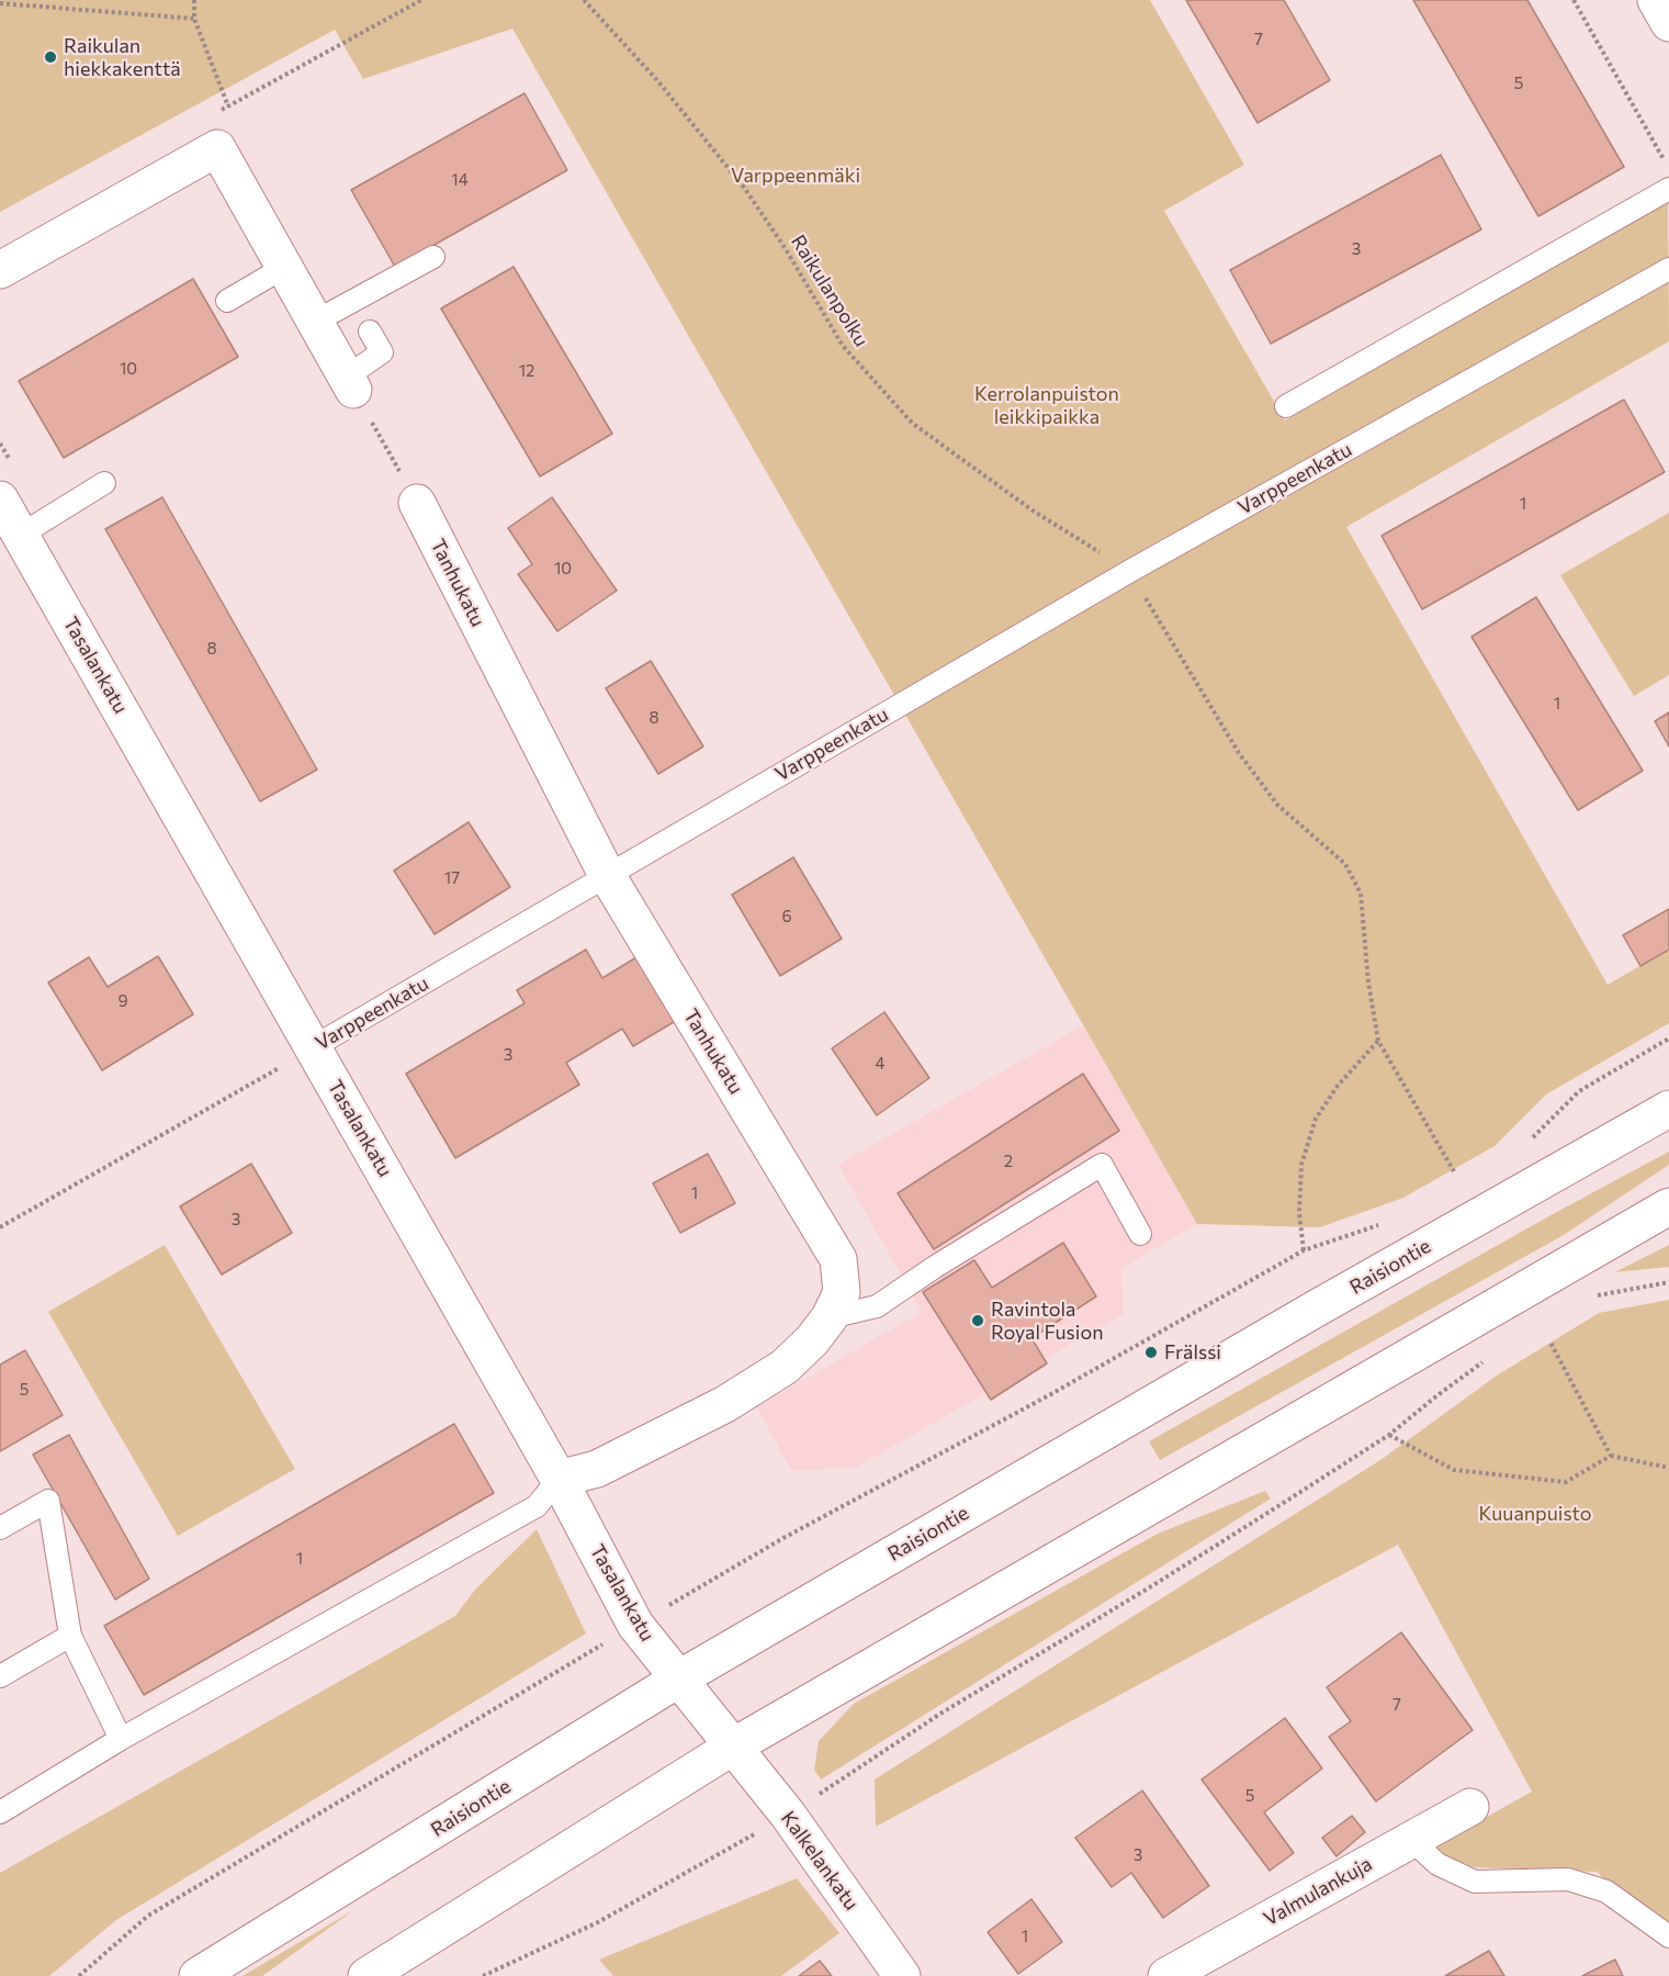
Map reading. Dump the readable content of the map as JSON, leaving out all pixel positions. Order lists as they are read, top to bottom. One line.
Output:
{"streets":{"street":["Tanhukatu","Tasalankatu","Raisiontie","Kalkelankatu","Valmulankuja"],"lane":["Varppeenkatu"],"path":["Raikulanpolku"]},"crossings":[["Raikulanpolku","Varppeenkatu"],["Varppeenkatu","Tanhukatu"],["Varppeenkatu","Tasalankatu"],["Tanhukatu","Tasalankatu"],["Tasalankatu","Raisiontie"],["Tasalankatu","Kalkelankatu"]],"parks":["Varppeenmäki","Kerrolanpuiston leikkipaikka","Kuuanpuisto"],"places":["Raikulan hiekkakenttä","Ravintola Royal Fusion","Frälssi"],"house_numbers":["7","5","14","3","10","12","1","10","8","1","8","17","6","9","3","4","2","1","3","5","1","7","5","3","1"]}
